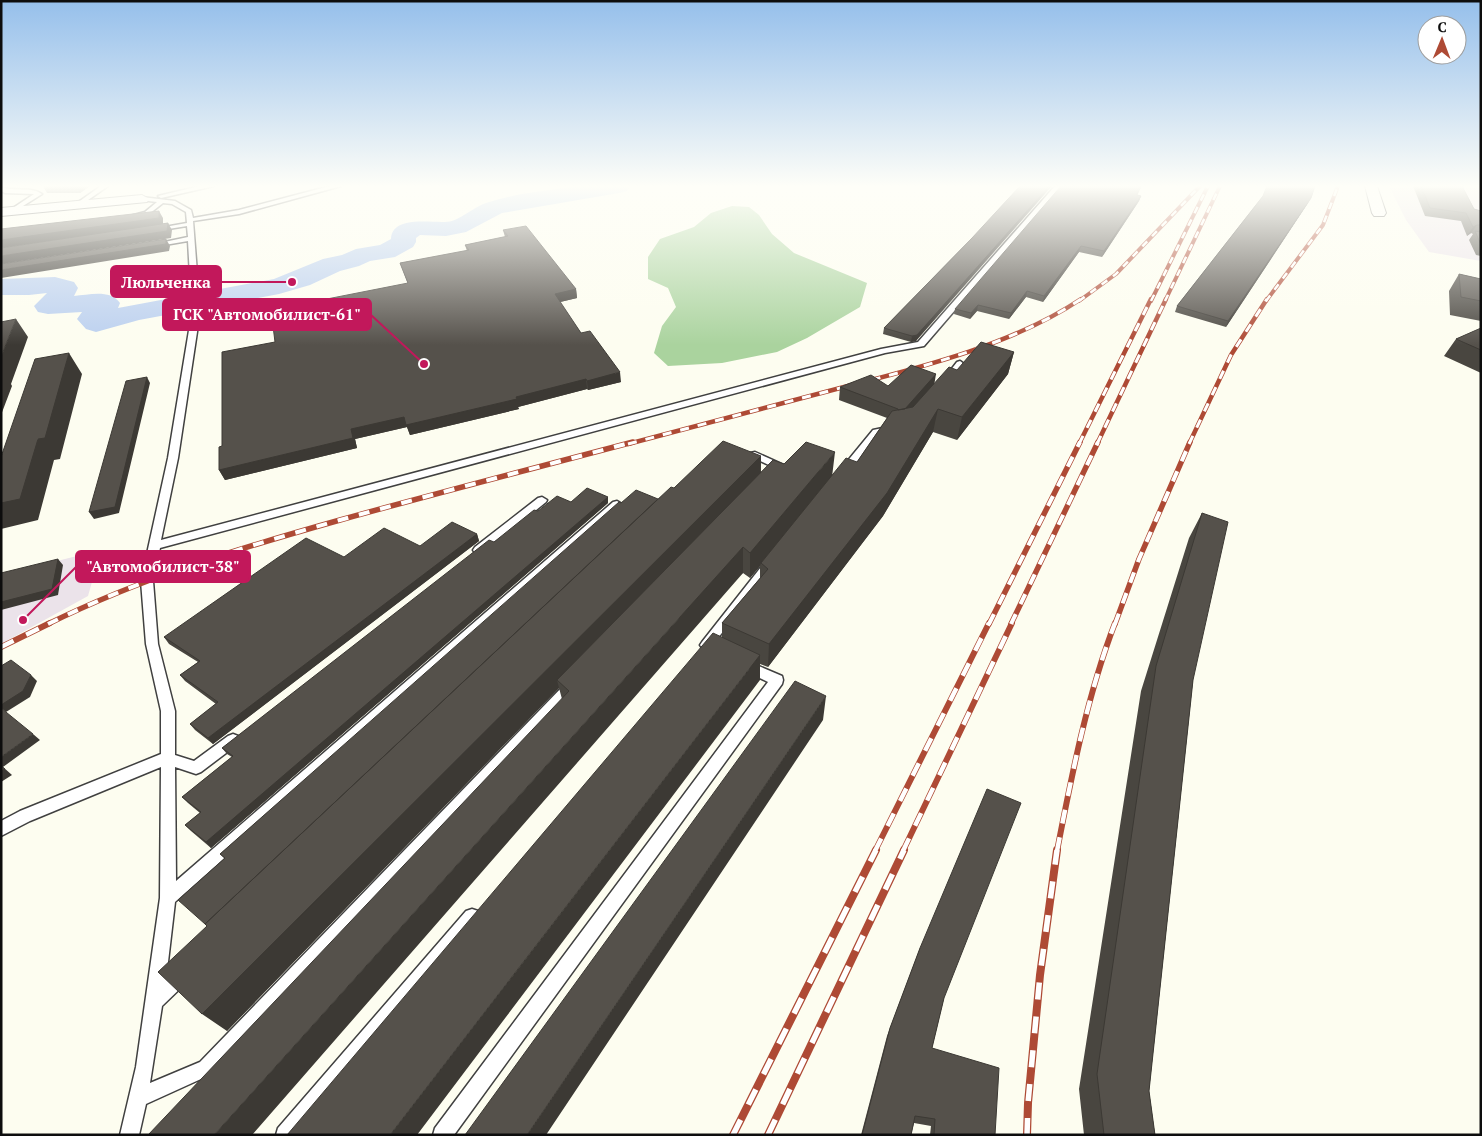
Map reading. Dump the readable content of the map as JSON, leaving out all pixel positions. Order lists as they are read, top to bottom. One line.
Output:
{"places":["Люльченка","ГСК \"Автомобилист-61\"","\"Автомобилист-38\""],"north":"top"}
